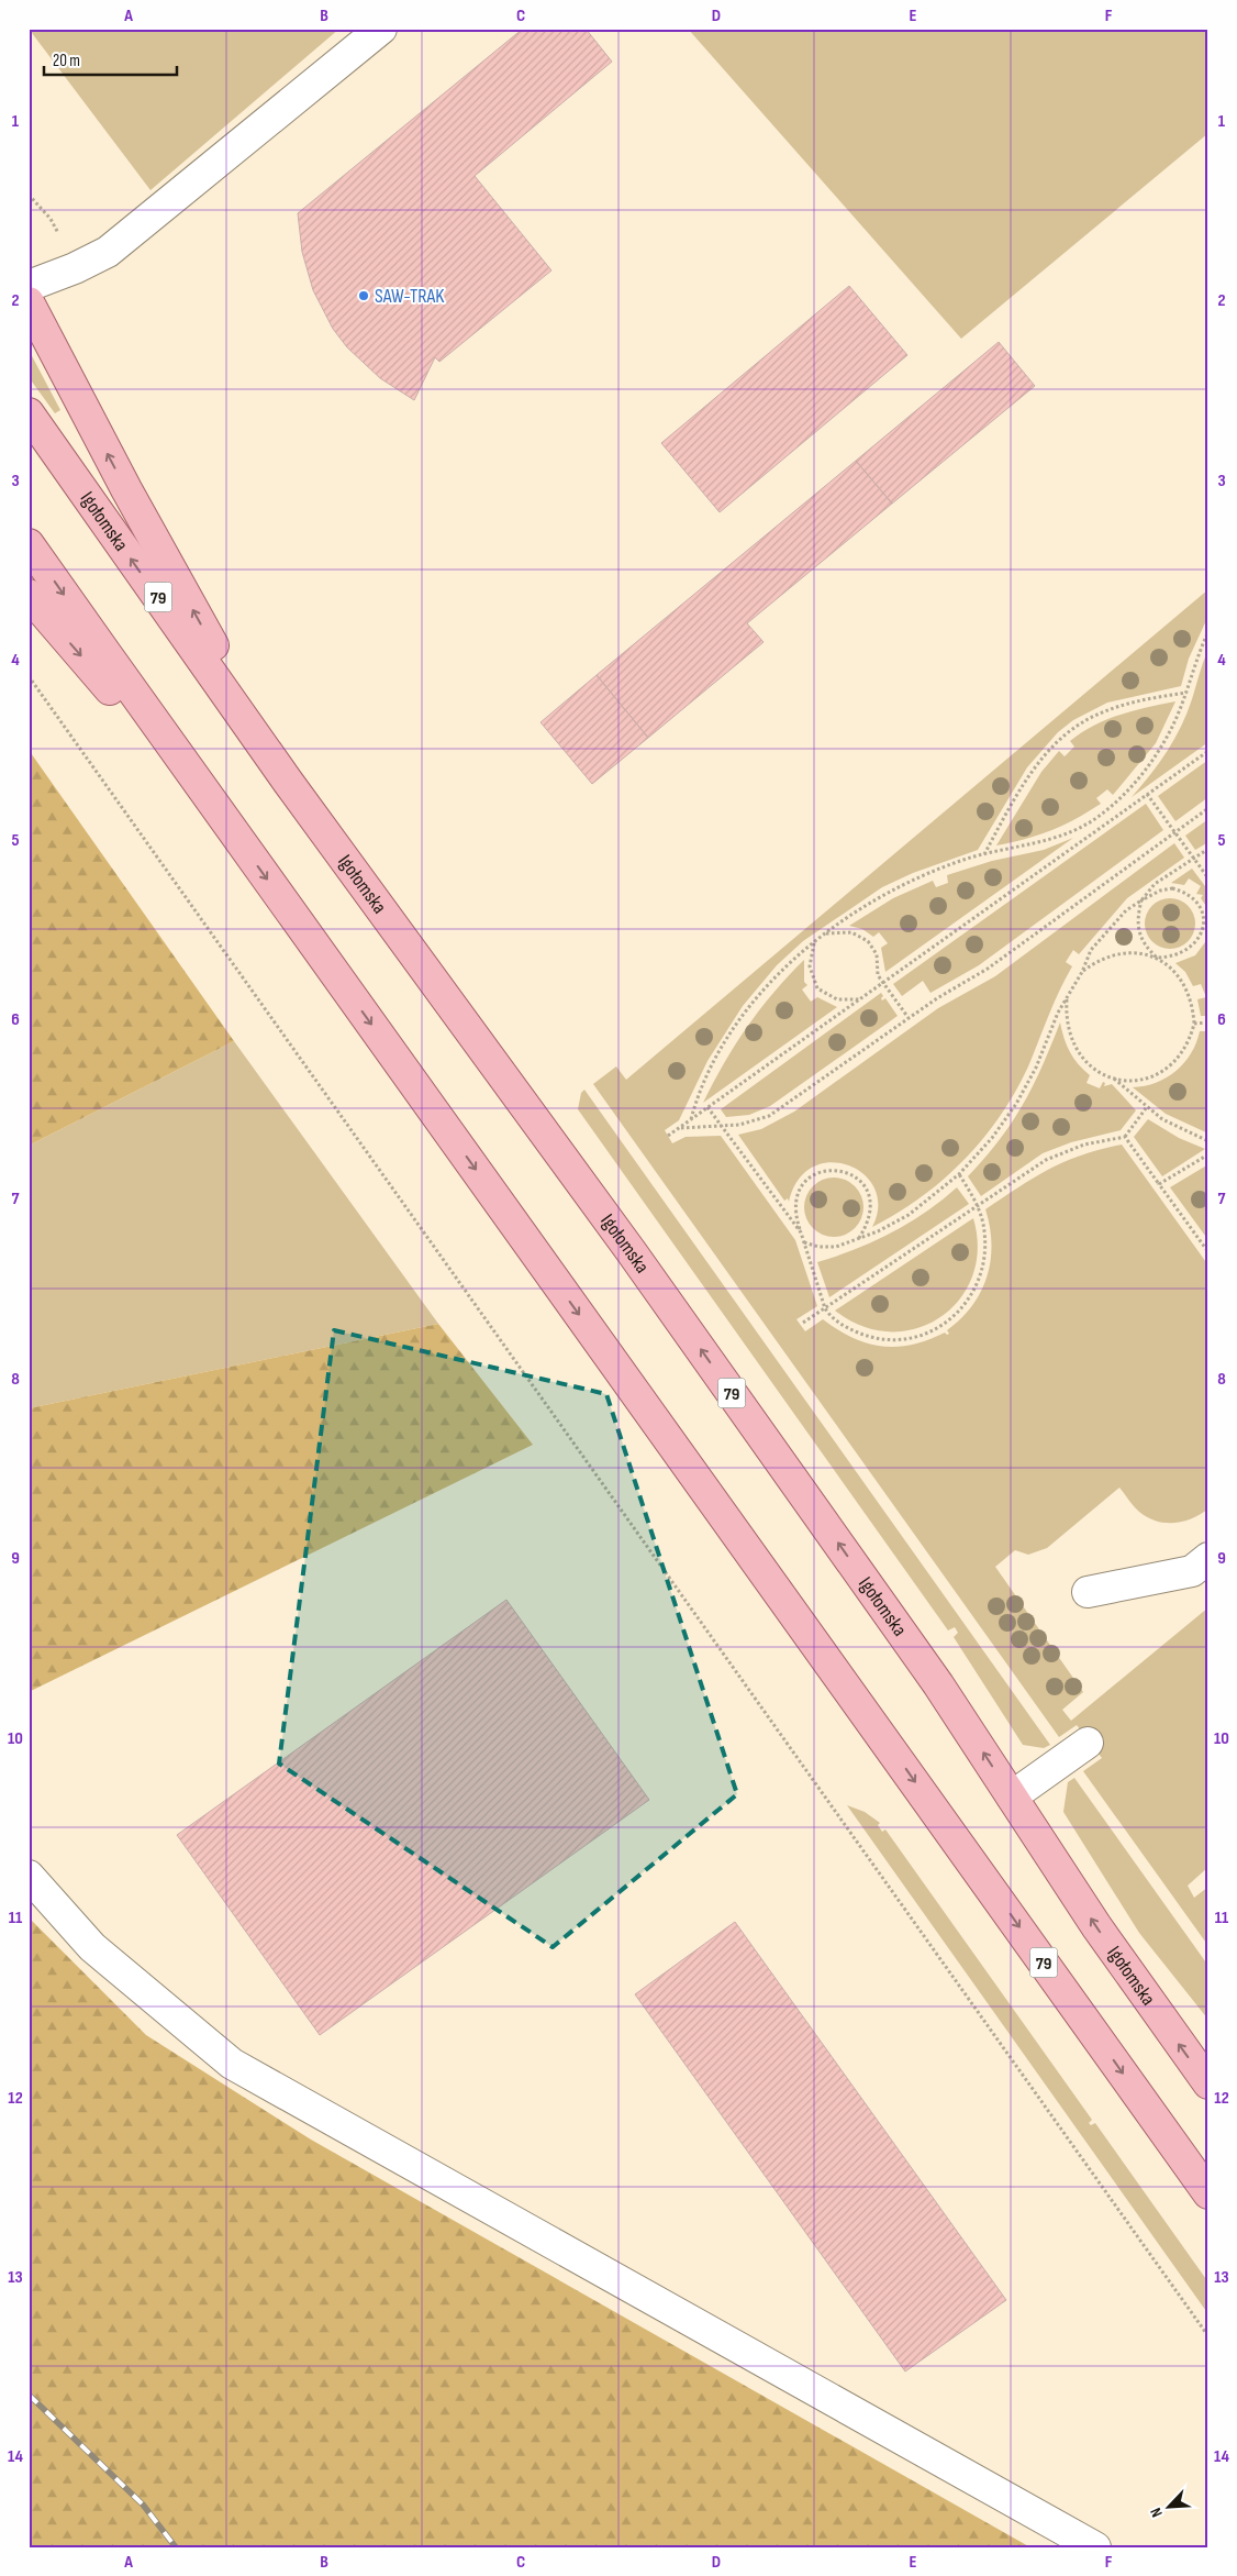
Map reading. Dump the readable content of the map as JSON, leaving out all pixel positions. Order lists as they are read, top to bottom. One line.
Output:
{"streets":{"main road":["Igołomska","79"]},"places":["SAW-TRAK"],"scale_bar":"20 m","north":"bottom left","grid":{"columns":["A","B","C","D","E","F"],"rows":["1","2","3","4","5","6","7","8","9","10","11","12","13","14"]}}
